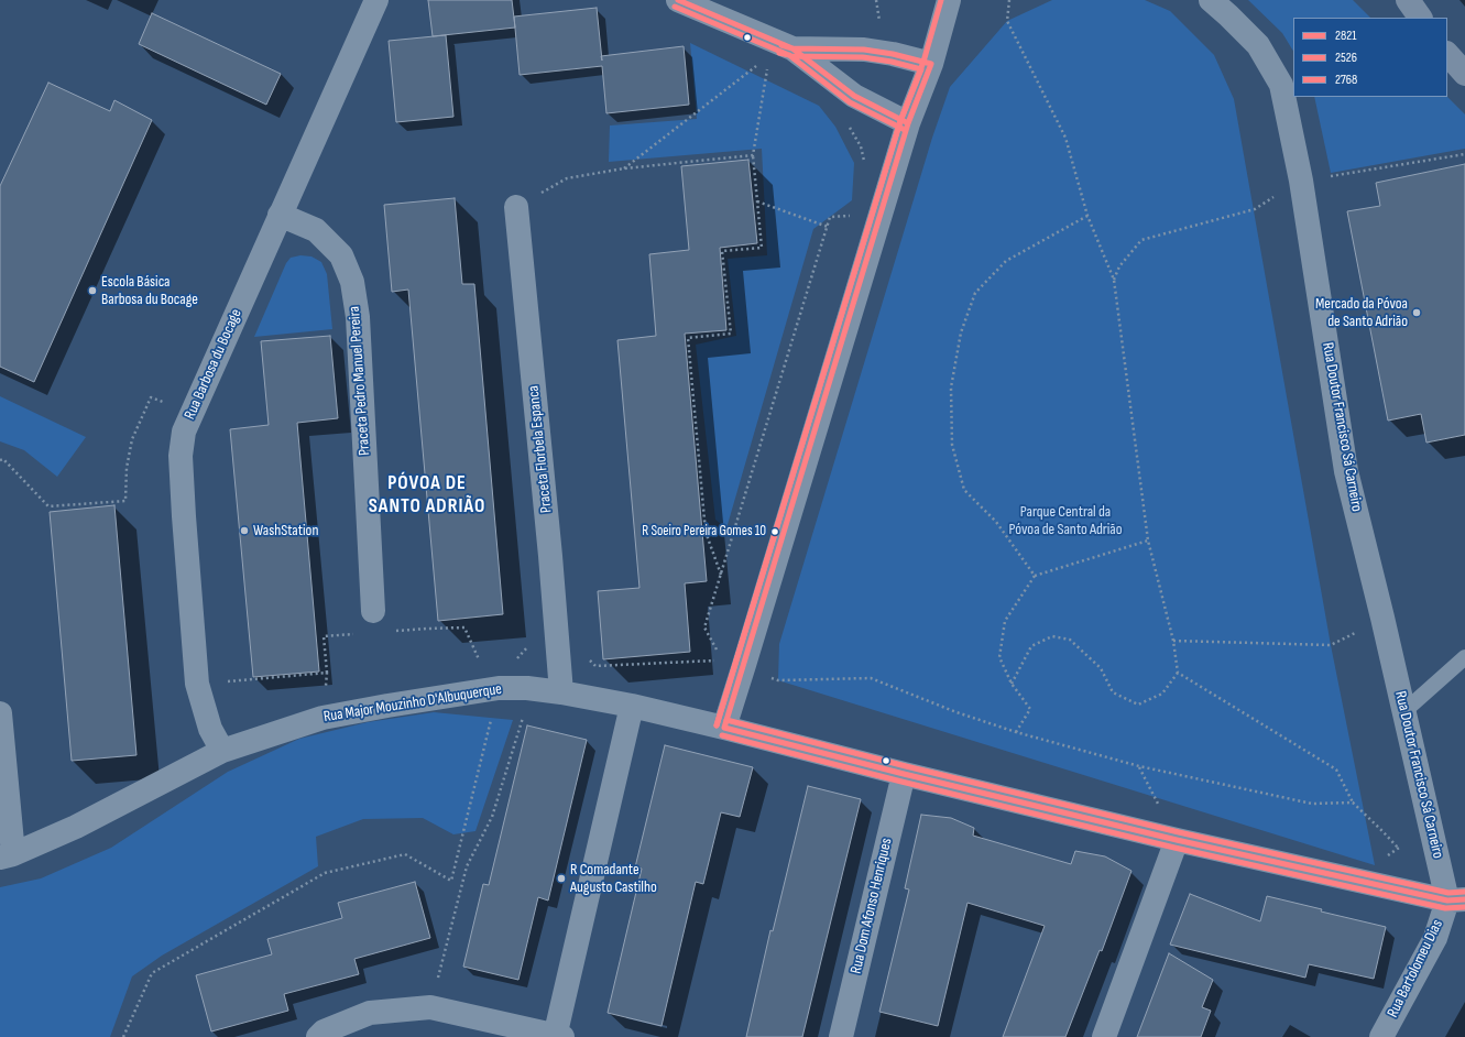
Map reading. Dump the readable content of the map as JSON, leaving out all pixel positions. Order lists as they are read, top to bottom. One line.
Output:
{"streets":{"street":["Rua Barbosa du Bocage","Praceta Pedro Manuel Pereira","Rua Doutor Francisco Sá Carneiro","Praceta Florbela Espanca","Rua Major Mouzinho D'Albuquerque","Rua Dom Afonso Henriques","Rua Bartolomeu Dias"]},"crossings":[["Rua Barbosa du Bocage","Praceta Pedro Manuel Pereira"],["Rua Barbosa du Bocage","Rua Major Mouzinho D'Albuquerque"],["Rua Doutor Francisco Sá Carneiro","Rua Major Mouzinho D'Albuquerque"],["Rua Doutor Francisco Sá Carneiro","Rua Bartolomeu Dias"],["Praceta Florbela Espanca","Rua Major Mouzinho D'Albuquerque"],["Rua Major Mouzinho D'Albuquerque","Rua Dom Afonso Henriques"],["Rua Major Mouzinho D'Albuquerque","Rua Bartolomeu Dias"]],"districts":["PÓVOA DE SANTO ADRIÃO"],"parks":["Parque Central da Póvoa de Santo Adrião"],"places":["Escola Básica Barbosa du Bocage","Mercado da Póvoa de Santo Adrião","WashStation","R Soeiro Pereira Gomes 10","R Comadante Augusto Castilho"],"lines":["transit line 2821","transit line 2768","transit line 2526"],"legend":["2821","2526","2768"]}
